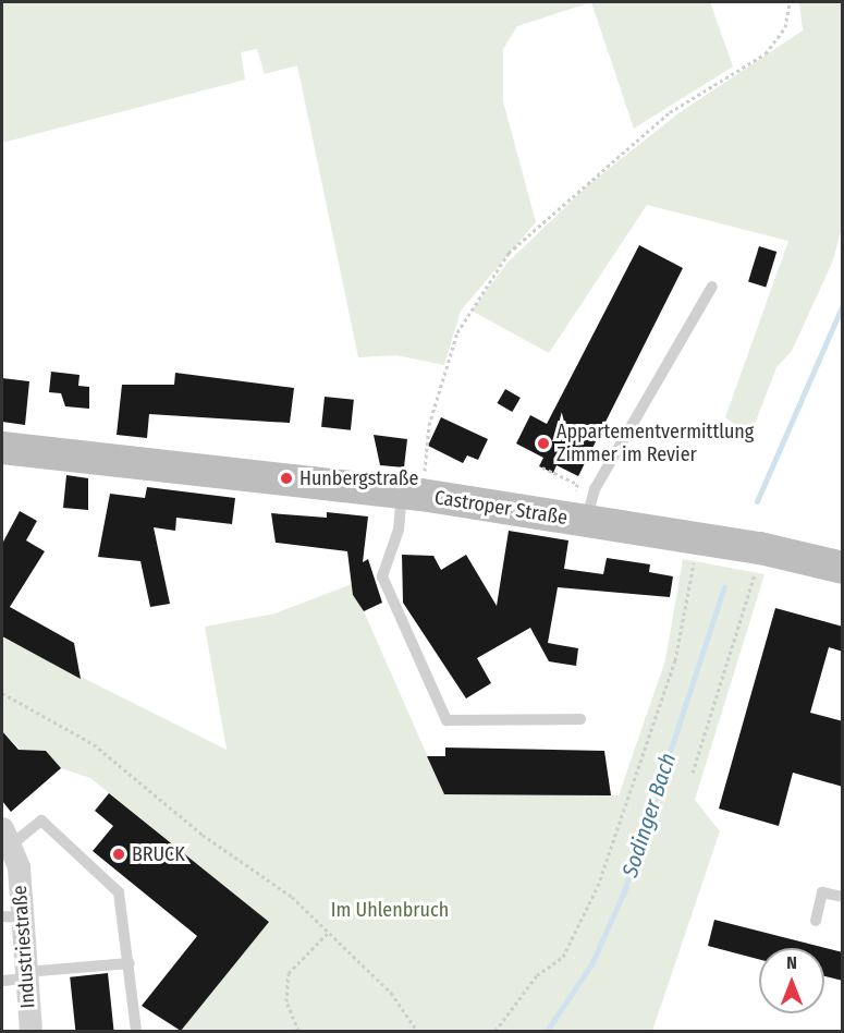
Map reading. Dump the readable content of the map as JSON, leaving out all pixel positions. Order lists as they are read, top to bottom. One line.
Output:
{"streets":{"main road":["Castroper Straße"],"street":["Industriestraße"]},"water":["Sodinger Bach"],"parks":["Im Uhlenbruch"],"places":["Appartementvermittlung Zimmer im Revier","Hunbergstraße","BRUCK"],"north":"top"}
